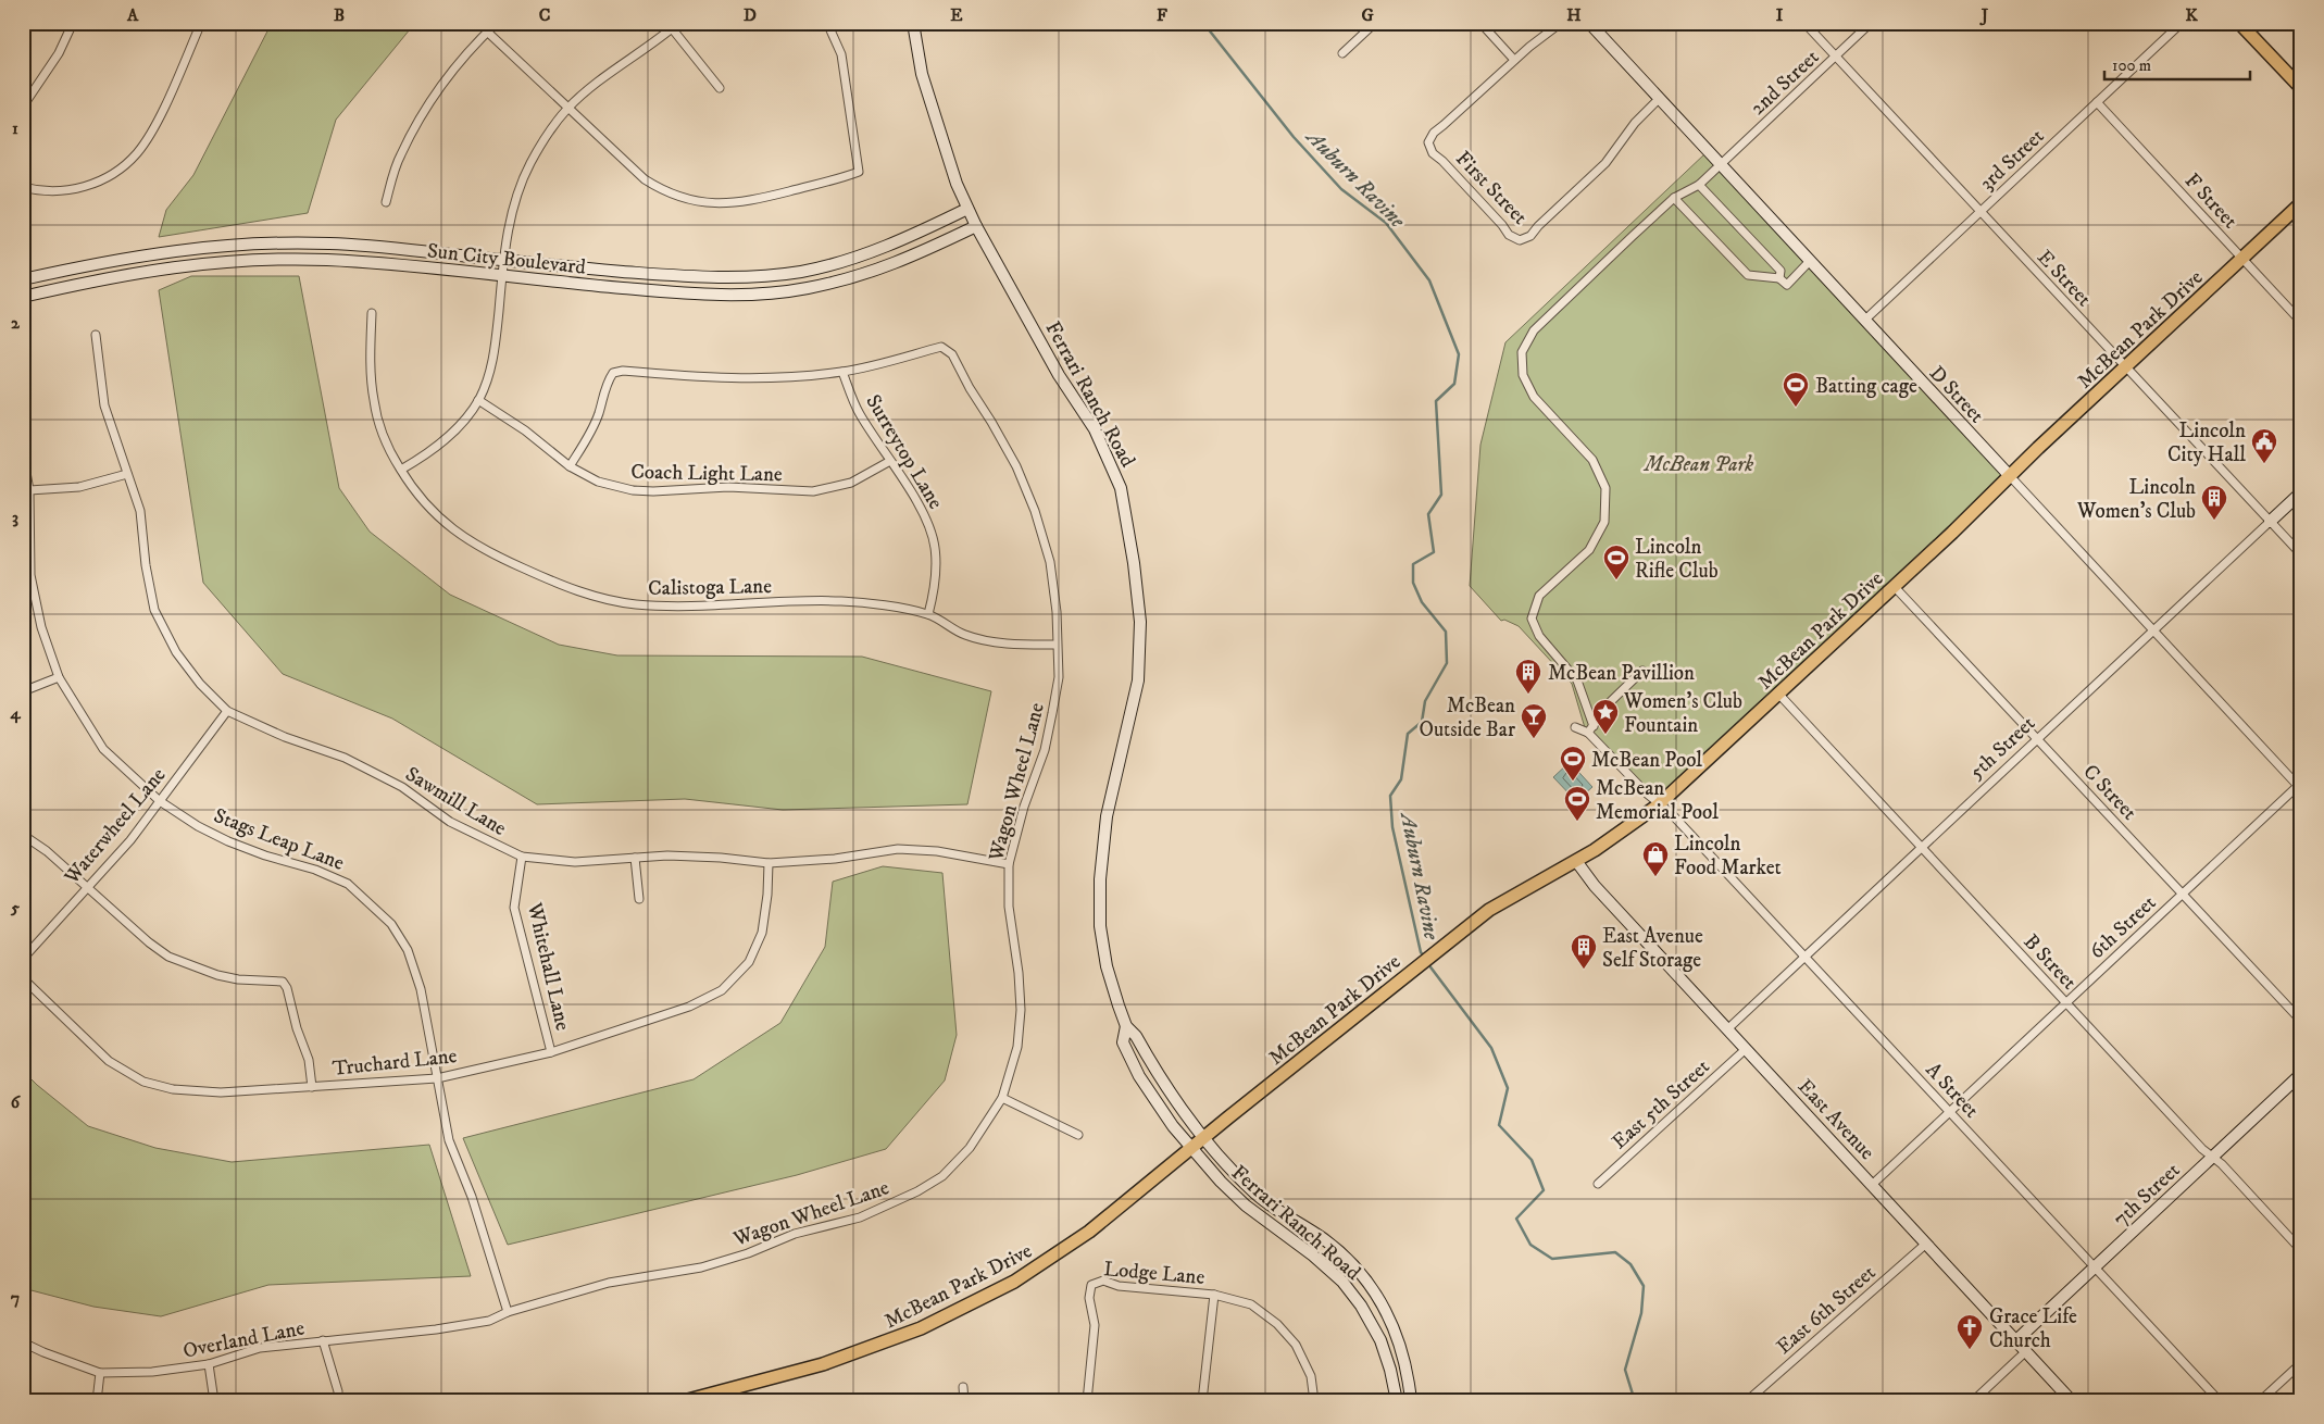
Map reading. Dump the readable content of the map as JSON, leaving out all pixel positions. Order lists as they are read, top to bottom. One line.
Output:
{"streets":{"main road":["McBean Park Drive"],"street":["2nd Street","3rd Street","First Street","F Street","Sun City Boulevard","E Street","Ferrari Ranch Road","D Street","Surreytop Lane","Coach Light Lane","Calistoga Lane","5th Street","Wagon Wheel Lane","C Street","Sawmill Lane","Waterwheel Lane","Stags Leap Lane","6th Street","B Street","Whitehall Lane","Truchard Lane","A Street","East 5th Street","East Avenue","7th Street","Lodge Lane","East 6th Street","Overland Lane"]},"crossings":[["2nd Street","E Street"],["2nd Street","D Street"],["3rd Street","F Street"],["3rd Street","E Street"],["3rd Street","D Street"],["First Street","D Street"],["F Street","McBean Park Drive"],["Sun City Boulevard","Ferrari Ranch Road"],["E Street","McBean Park Drive"],["E Street","5th Street"],["McBean Park Drive","Ferrari Ranch Road"],["McBean Park Drive","D Street"],["McBean Park Drive","C Street"],["McBean Park Drive","B Street"],["McBean Park Drive","A Street"],["McBean Park Drive","East Avenue"],["D Street","5th Street"],["D Street","6th Street"],["Surreytop Lane","Coach Light Lane"],["Surreytop Lane","Calistoga Lane"],["Surreytop Lane","Wagon Wheel Lane"],["Coach Light Lane","Wagon Wheel Lane"],["Calistoga Lane","Wagon Wheel Lane"],["5th Street","C Street"],["5th Street","B Street"],["5th Street","A Street"],["5th Street","East Avenue"],["Wagon Wheel Lane","Sawmill Lane"],["Wagon Wheel Lane","Stags Leap Lane"],["Wagon Wheel Lane","Overland Lane"],["C Street","6th Street"],["Sawmill Lane","Waterwheel Lane"],["Sawmill Lane","Whitehall Lane"],["Sawmill Lane","Truchard Lane"],["Waterwheel Lane","Stags Leap Lane"],["Stags Leap Lane","Truchard Lane"],["Stags Leap Lane","Overland Lane"],["6th Street","B Street"],["6th Street","A Street"],["6th Street","East Avenue"],["B Street","7th Street"],["Whitehall Lane","Truchard Lane"],["A Street","7th Street"],["East 5th Street","East Avenue"],["East Avenue","7th Street"],["East Avenue","East 6th Street"]],"water":["Auburn Ravine"],"parks":["McBean Park"],"places":{"sports":["Batting cage","Lincoln Rifle Club","McBean Pool","McBean Memorial Pool"],"public building":["Lincoln City Hall"],"building":["Lincoln Women's Club","McBean Pavillion","East Avenue Self Storage"],"place":["Women's Club Fountain"],"bar":["McBean Outside Bar"],"shop":["Lincoln Food Market"],"church":["Grace Life Church"]},"scale_bar":"100 m","grid":{"columns":["A","B","C","D","E","F","G","H","I","J","K"],"rows":["1","2","3","4","5","6","7"]}}
